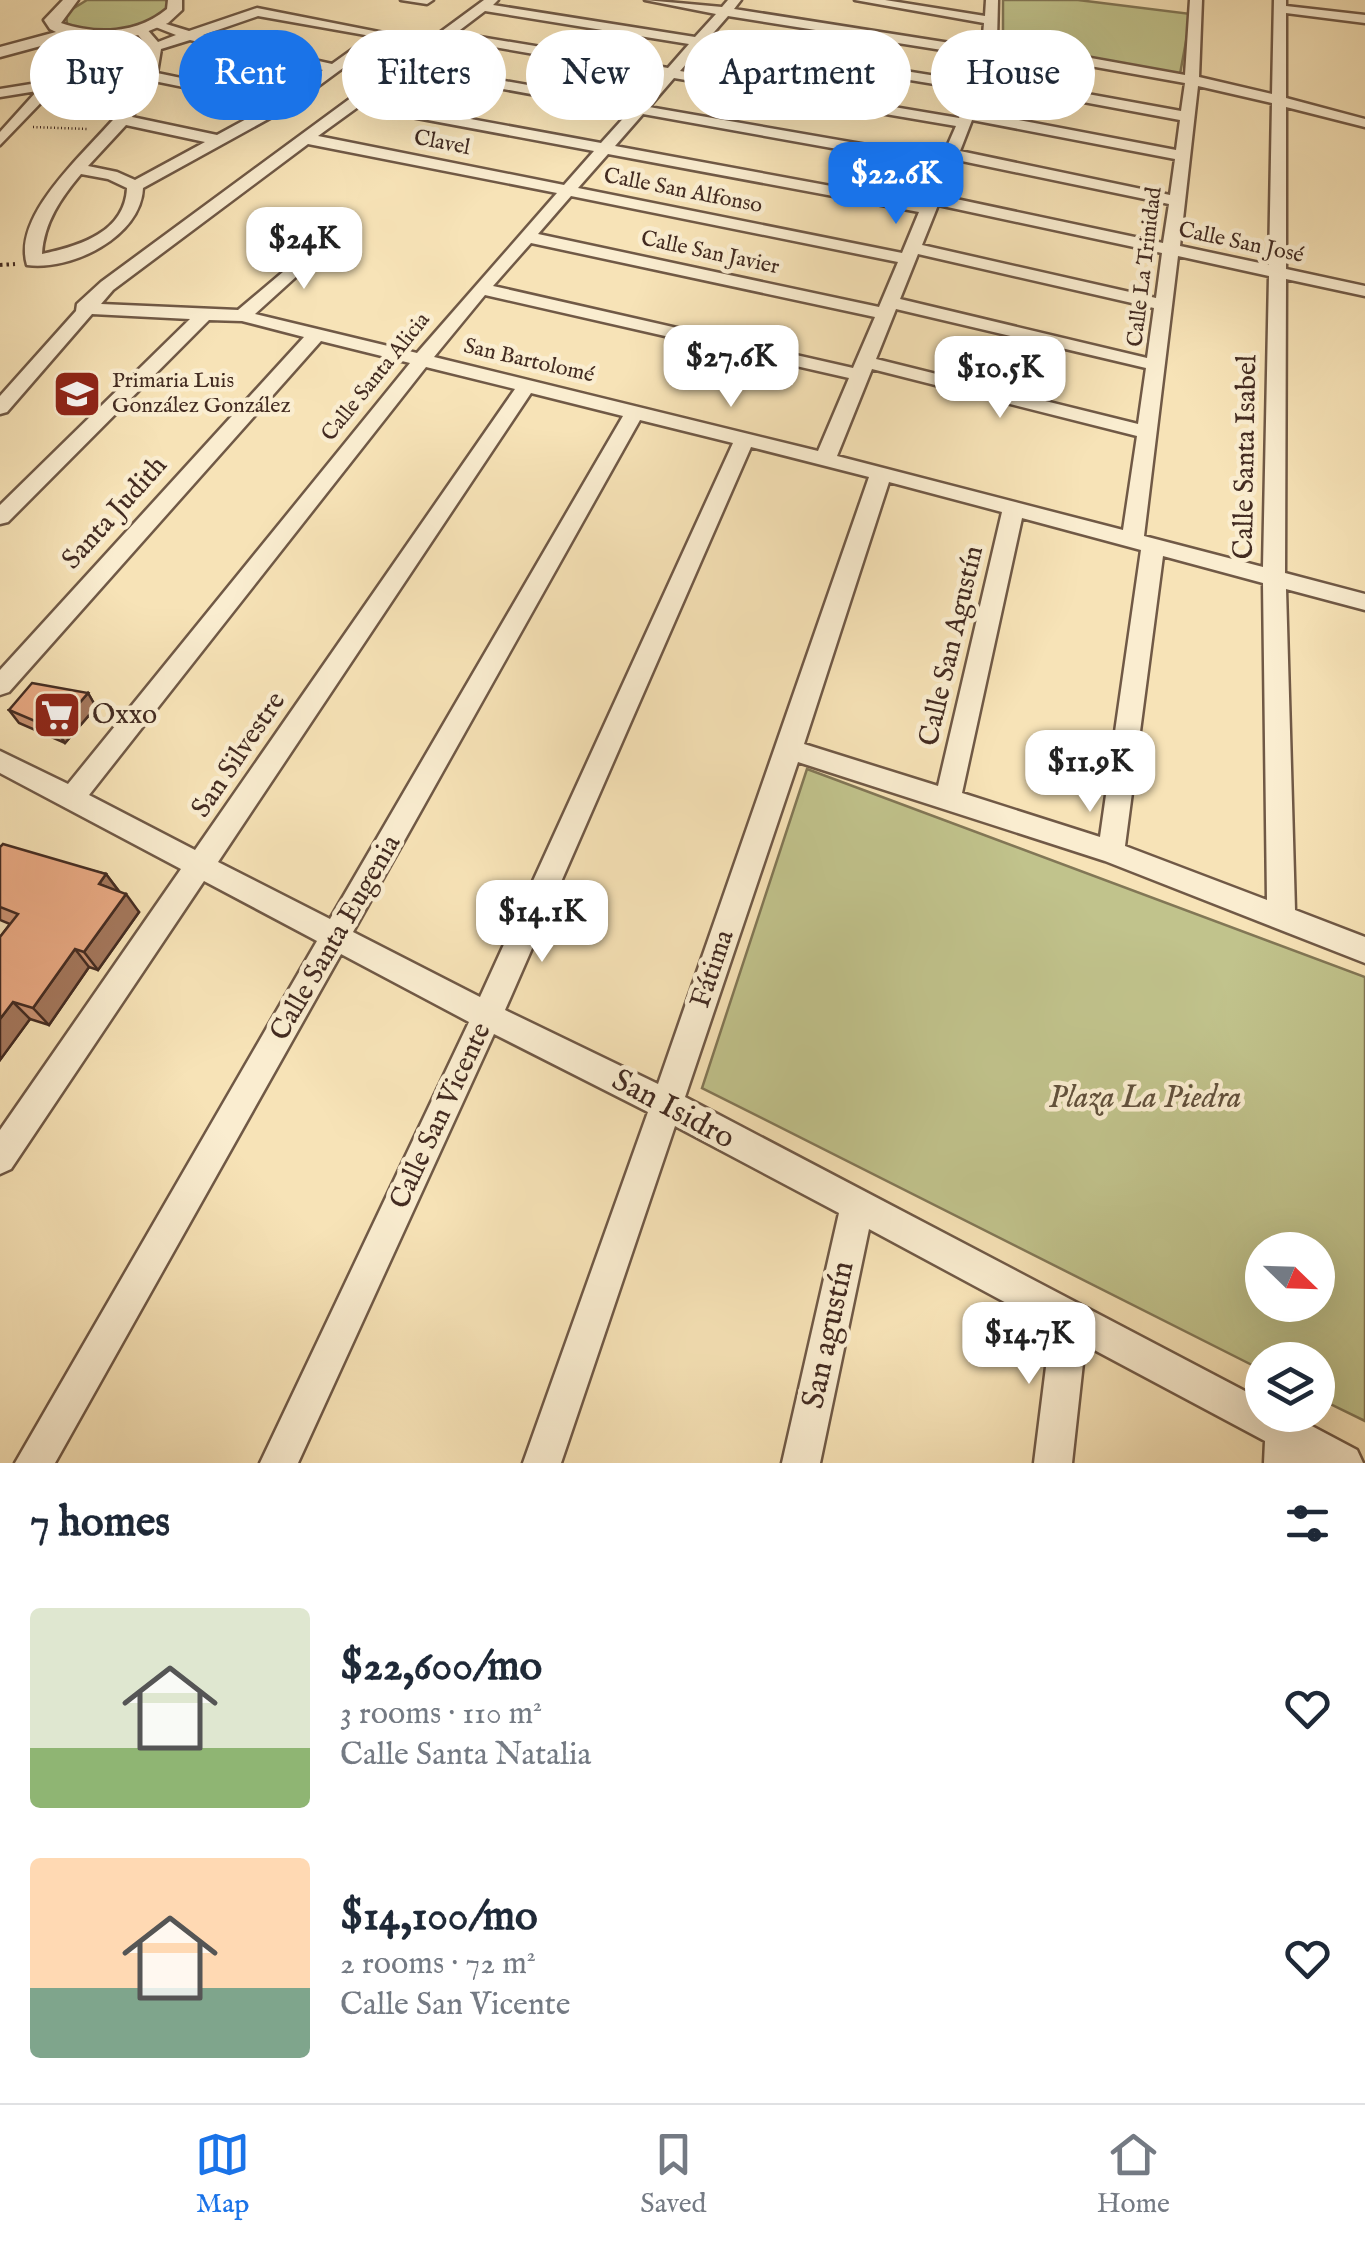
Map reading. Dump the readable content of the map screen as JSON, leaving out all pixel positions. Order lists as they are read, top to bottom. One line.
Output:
{"streets":{"street":["Clavel","Calle San Alfonso","Calle San José","Calle San Javier","Calle La Trinidad","San Bartolomé","Calle Santa Alicia","Calle Santa Isabel","Santa Judith","Calle San Agustín","San Silvestre","Calle Santa Eugenia","Fátima","San Isidro","Calle San Vicente","San agustín"]},"crossings":[["Clavel","Calle San Alfonso"],["Clavel","Calle Santa Alicia"],["Calle San Alfonso","Calle La Trinidad"],["Calle San Alfonso","Calle Santa Alicia"],["Calle San José","Calle La Trinidad"],["Calle San José","Calle Santa Alicia"],["Calle San José","Calle Santa Isabel"],["Calle San Javier","Calle La Trinidad"],["Calle San Javier","Calle Santa Alicia"],["Calle La Trinidad","San Bartolomé"],["San Bartolomé","Calle Santa Alicia"],["San Bartolomé","Calle Santa Isabel"],["San Bartolomé","Santa Judith"],["San Bartolomé","Calle San Agustín"],["San Bartolomé","San Silvestre"],["San Bartolomé","Calle Santa Eugenia"],["San Bartolomé","Fátima"],["San Bartolomé","Calle San Vicente"],["Calle Santa Alicia","San Isidro"],["San Silvestre","San Isidro"],["Calle Santa Eugenia","San Isidro"],["Fátima","San Isidro"],["San Isidro","Calle San Vicente"],["San Isidro","San agustín"]],"parks":["Plaza La Piedra"],"places":{"school or university":["Primaria Luis González González"],"supermarket":["Oxxo"]},"north":"bottom right","page":{"chip":["Buy","Rent","Filters","New","Apartment","House"],"price":["$22.6K","$24K","$27.6K","$10.5K","$11.9K","$14.1K","$14.7K"],"heading":"7 homes","list":[{"name":"$22,600/mo","note":"3 rooms · 110 m² · Calle Santa Natalia"},{"name":"$14,100/mo","note":"2 rooms · 72 m² · Calle San Vicente"}],"tabs":["Map","Saved","Home"]}}
